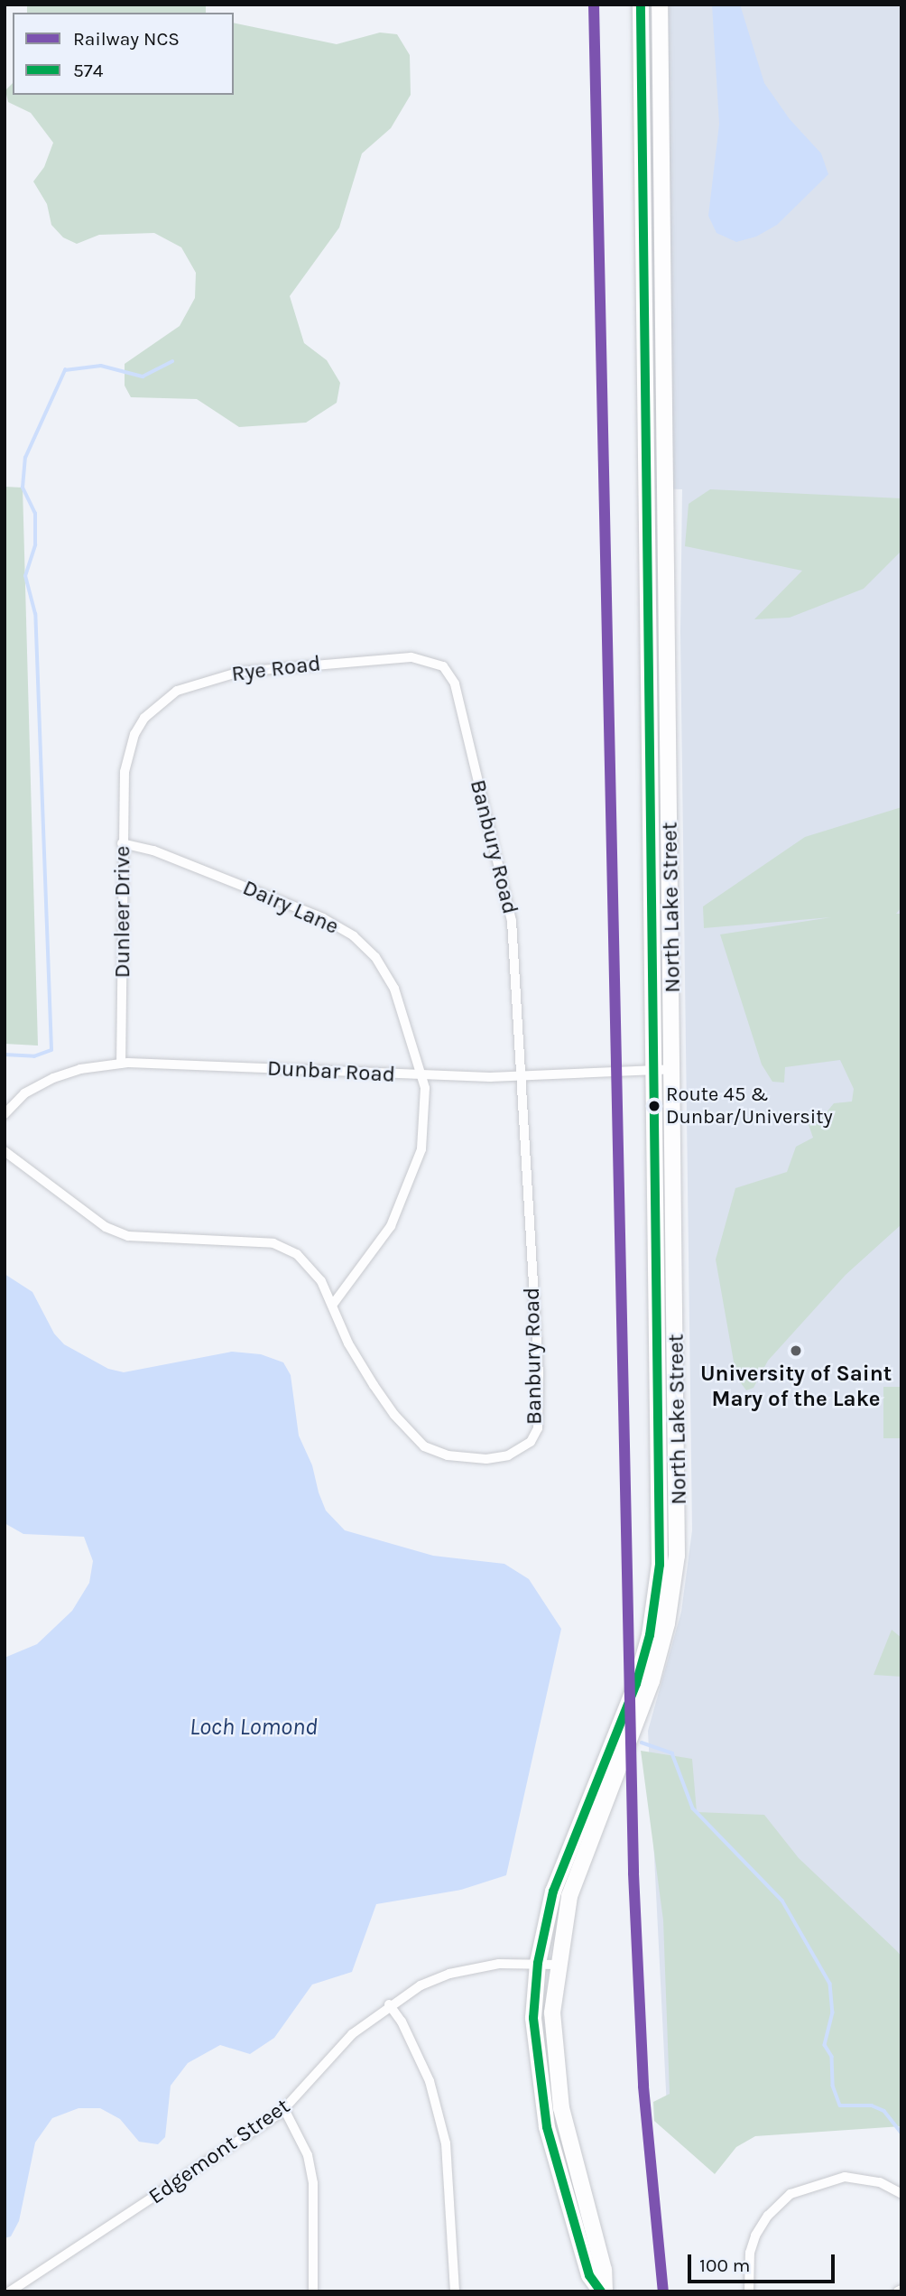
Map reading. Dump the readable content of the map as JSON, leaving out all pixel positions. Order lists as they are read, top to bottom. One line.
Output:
{"streets":{"main road":["North Lake Street"],"street":["Rye Road","Banbury Road","Dairy Lane","Dunleer Drive","Dunbar Road","Edgemont Street"]},"crossings":[["Rye Road","Banbury Road"],["Rye Road","Dunleer Drive"],["Banbury Road","Dairy Lane"],["Banbury Road","Dunbar Road"],["Dairy Lane","Dunleer Drive"],["Dairy Lane","Dunbar Road"],["North Lake Street","Dunbar Road"],["North Lake Street","Edgemont Street"],["Dunleer Drive","Dunbar Road"]],"water":["Loch Lomond"],"places":["Route 45 & Dunbar/University","University of Saint Mary of the Lake"],"lines":["rail line NCS","transit line 574"],"legend":["Railway NCS","574"],"scale_bar":"100 m"}
